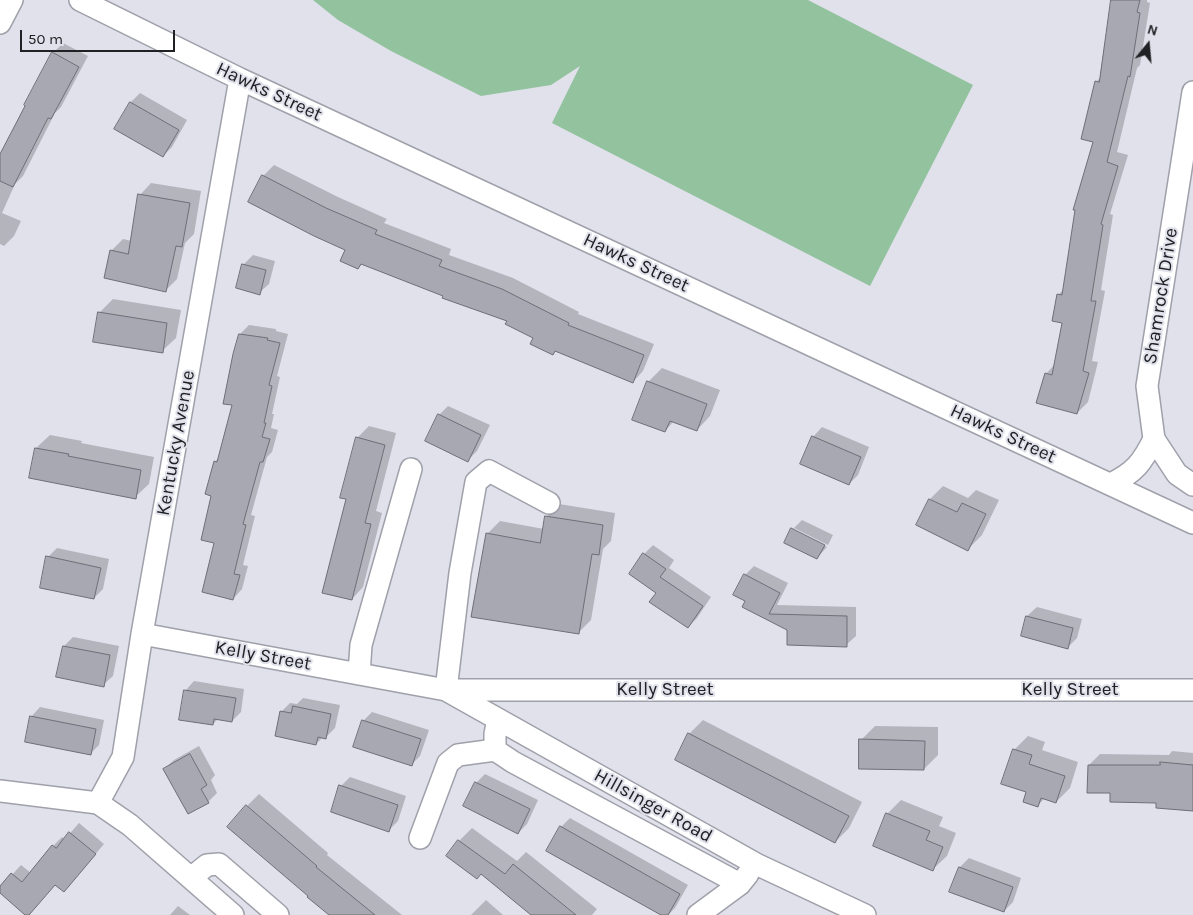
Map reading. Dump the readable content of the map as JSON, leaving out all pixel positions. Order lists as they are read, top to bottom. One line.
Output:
{"streets":{"street":["Hawks Street","Shamrock Drive","Kentucky Avenue","Kelly Street","Hillsinger Road"]},"crossings":[["Hawks Street","Kentucky Avenue"],["Kentucky Avenue","Kelly Street"],["Kelly Street","Hillsinger Road"]],"scale_bar":"50 m","north":"top"}
